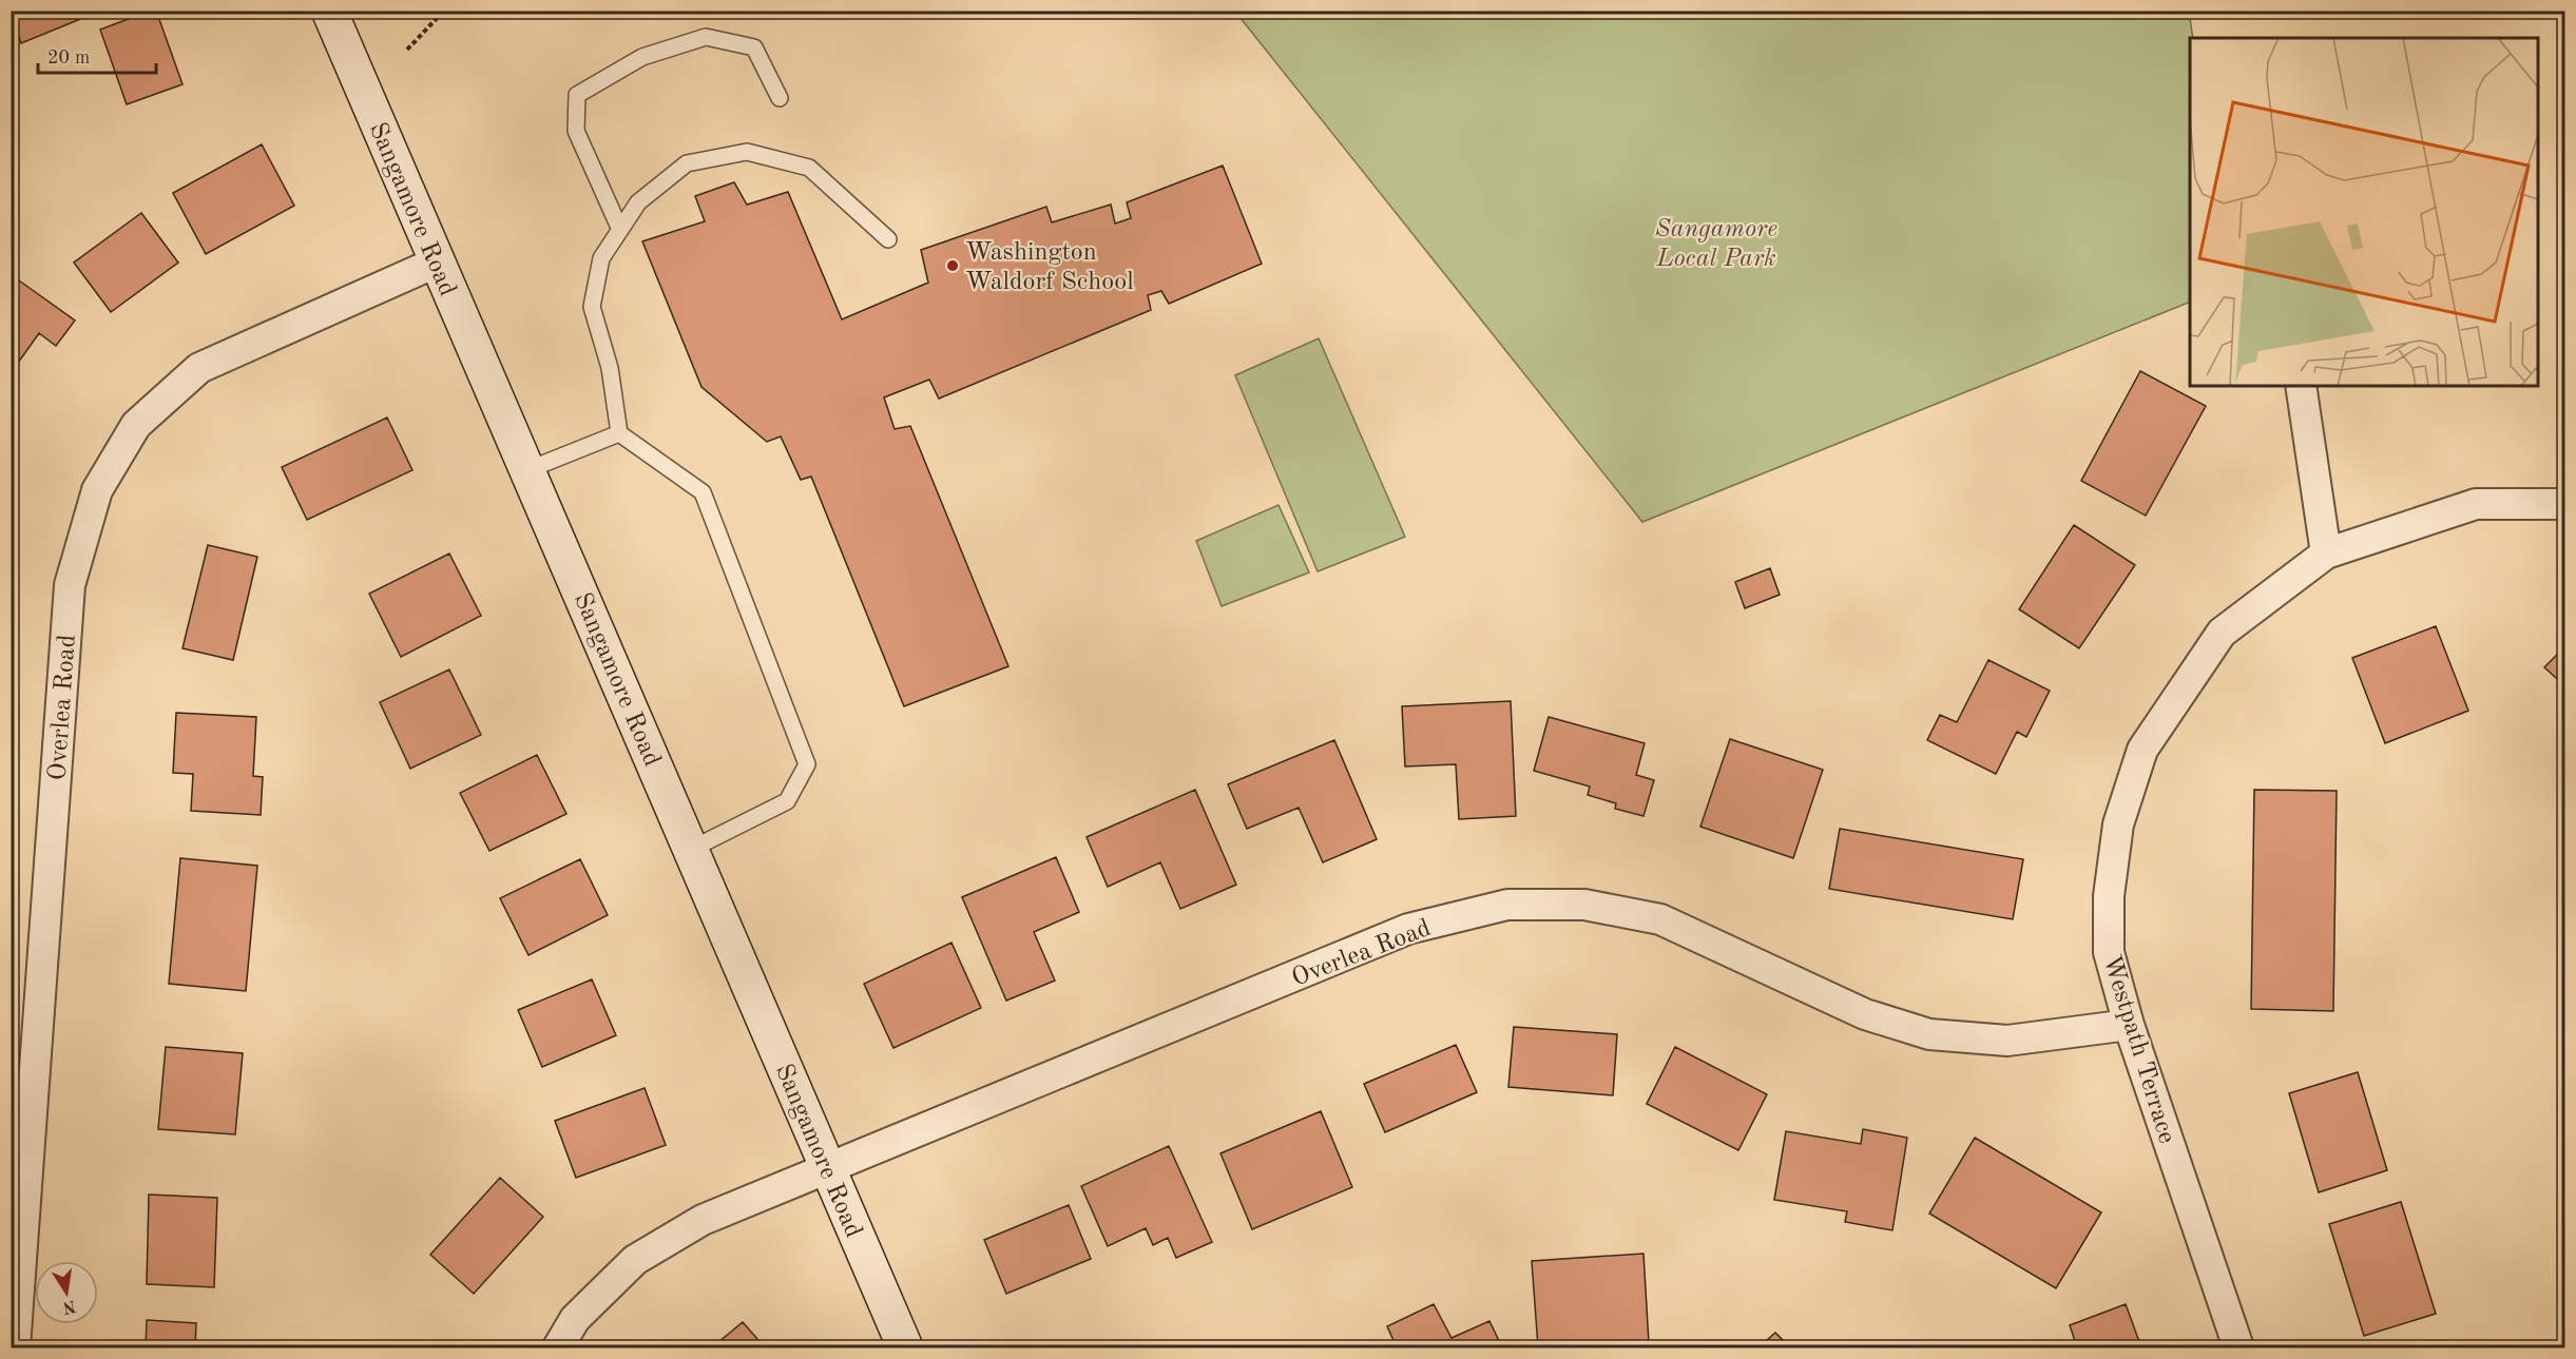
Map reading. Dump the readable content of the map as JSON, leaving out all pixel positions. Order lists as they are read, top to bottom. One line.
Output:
{"streets":{"street":["Sangamore Road","Overlea Road","Westpath Terrace"]},"crossings":[["Sangamore Road","Overlea Road"],["Overlea Road","Westpath Terrace"]],"parks":["Sangamore Local Park"],"places":["Washington Waldorf School"],"scale_bar":"20 m","north":"bottom"}
